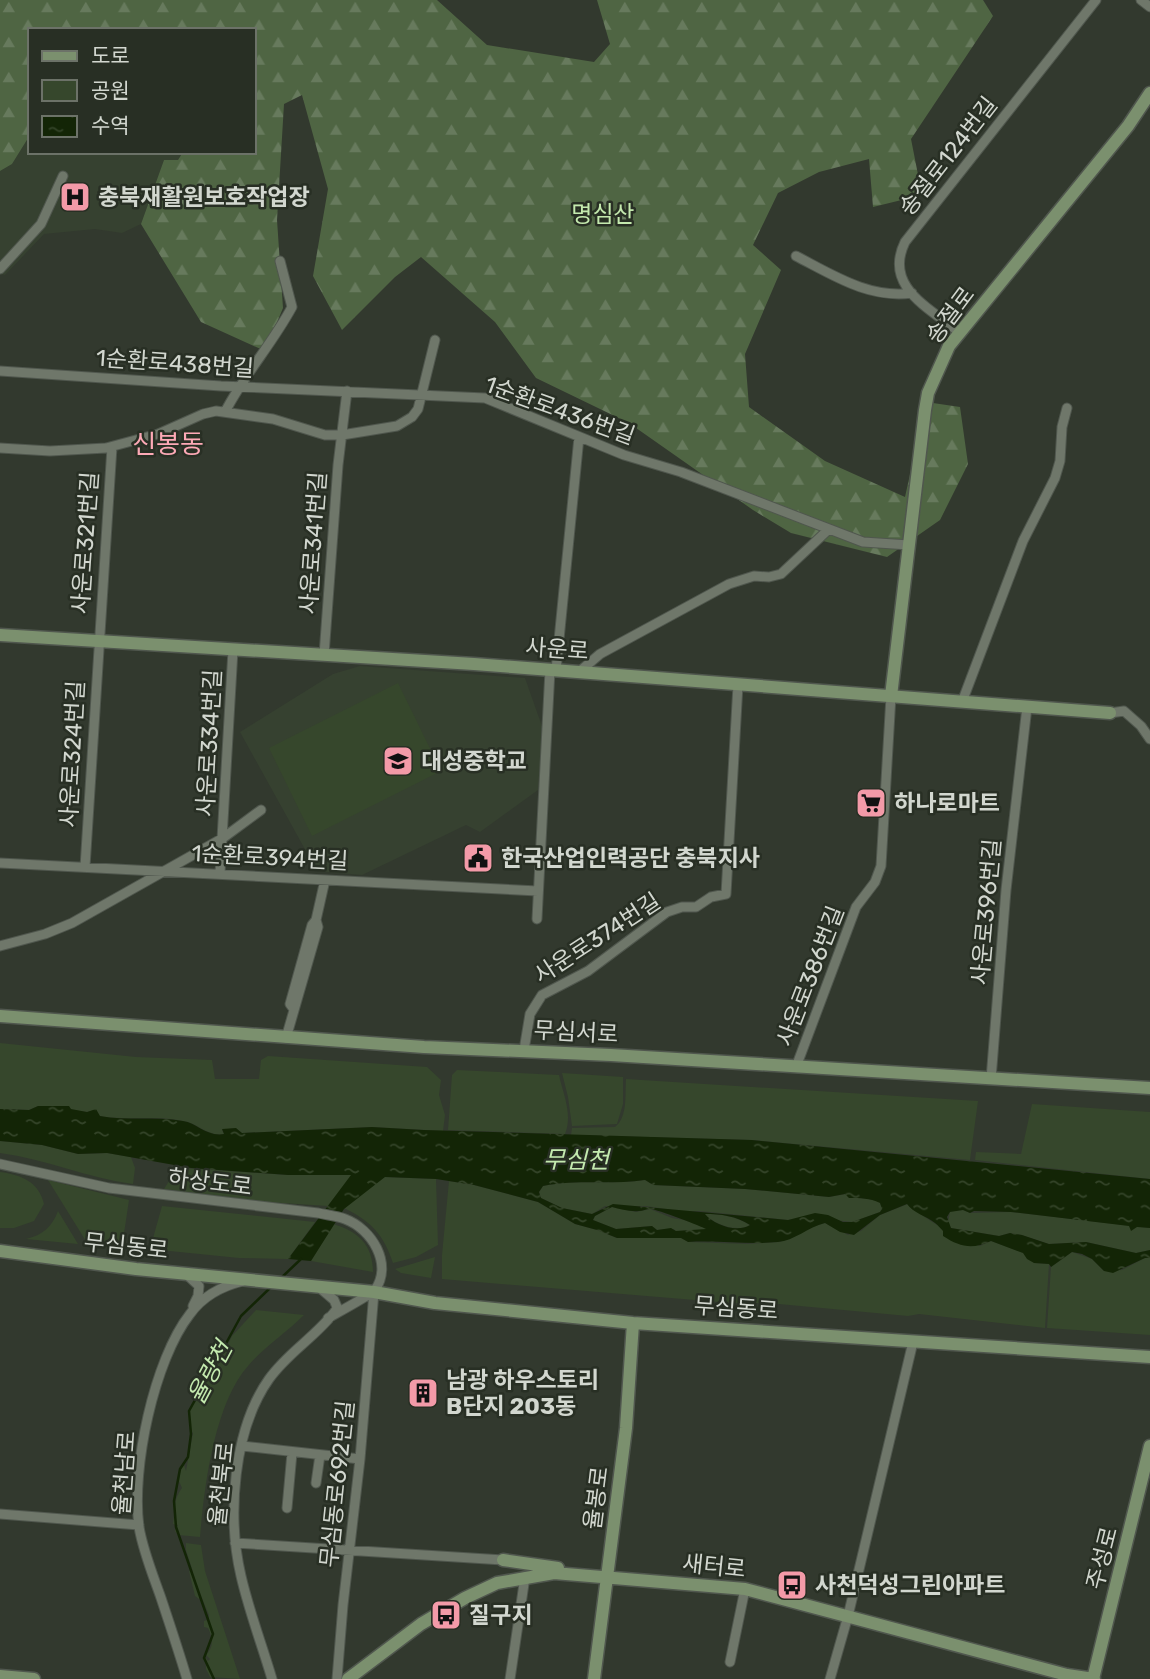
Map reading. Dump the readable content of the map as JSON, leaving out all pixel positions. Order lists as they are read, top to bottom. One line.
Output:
{"streets":{"street":["송절로124번길","송절로","1순환로438번길","1순환로436번길","사운로321번길","사운로341번길","사운로","사운로334번길","사운로324번길","1순환로394번길","사운로396번길","사운로374번길","사운로386번길","무심서로","하상도로","무심동로","율천남로","율천북로","무심동로692번길","율봉로","주성로","새터로"]},"crossings":[["송절로124번길","송절로"],["송절로","1순환로436번길"],["송절로","사운로"],["송절로","사운로386번길"],["1순환로438번길","1순환로436번길"],["사운로321번길","사운로"],["사운로321번길","사운로324번길"],["사운로341번길","사운로"],["사운로","사운로334번길"],["사운로","사운로324번길"],["사운로","사운로396번길"],["사운로","사운로374번길"],["사운로","사운로386번길"],["사운로334번길","1순환로394번길"],["사운로324번길","1순환로394번길"],["사운로396번길","무심서로"],["사운로374번길","무심서로"],["사운로386번길","무심서로"],["하상도로","무심동로"],["하상도로","율천북로"],["하상도로","무심동로692번길"],["무심동로","율천북로"],["무심동로","무심동로692번길"],["무심동로","율봉로"],["율천북로","무심동로692번길"],["율봉로","새터로"],["주성로","새터로"]],"districts":["신봉동"],"water":["무심천","율량천"],"parks":["명심산"],"places":{"hospital":["충북재활원보호작업장"],"school or university":["대성중학교"],"supermarket":["하나로마트"],"public building":["한국산업인력공단 충북지사"],"building":["남광 하우스토리 B단지 203동"],"bus stop":["사천덕성그린아파트","질구지"]},"legend":["도로","공원","수역"]}
